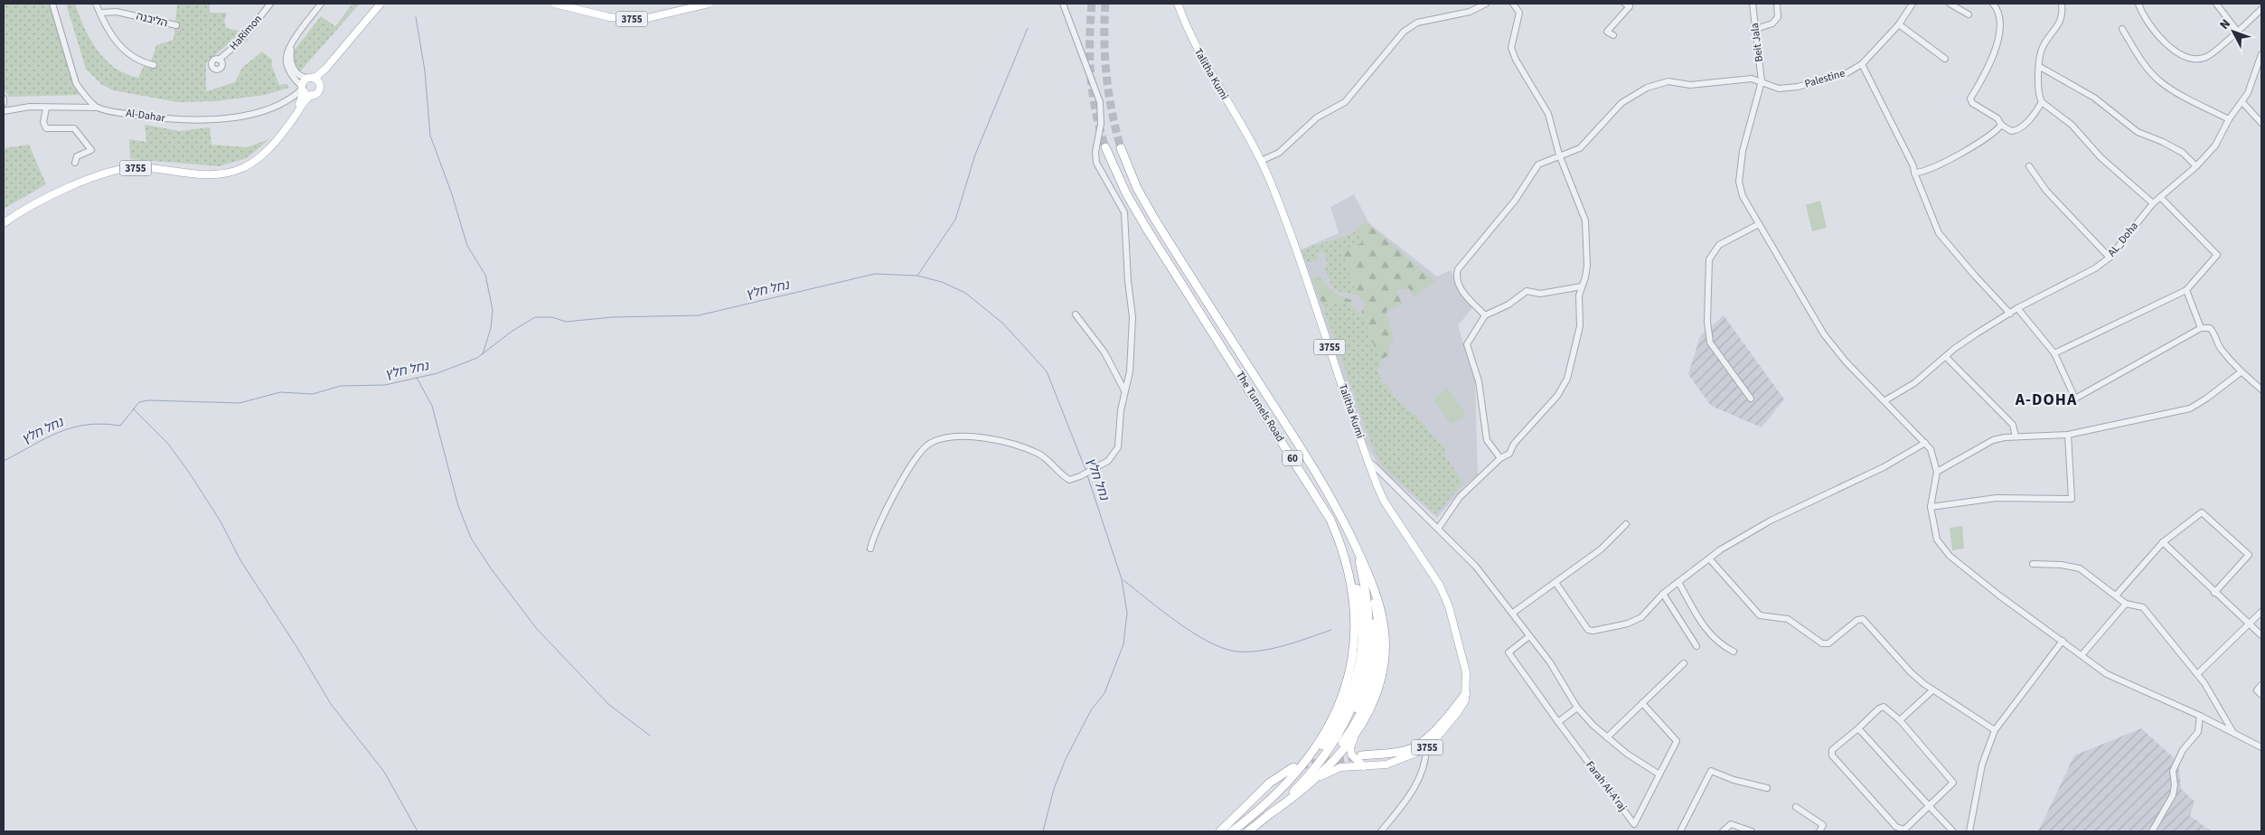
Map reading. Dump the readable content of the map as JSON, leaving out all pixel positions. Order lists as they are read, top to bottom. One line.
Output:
{"streets":{"highway":["The Tunnels Road","60"],"main road":["3755","Talitha Kumi"],"street":["הליבנה","HaRimon","Beit Jala","Palestine","Al-Dahar","AL_Doha","Farah Al-A'raj"]},"crossings":[["3755","Talitha Kumi"],["3755","Al-Dahar"],["3755","60"],["Beit Jala","Palestine"],["The Tunnels Road","60"]],"districts":["A-DOHA"],"water":["נחל חלץ"],"north":"top left"}
